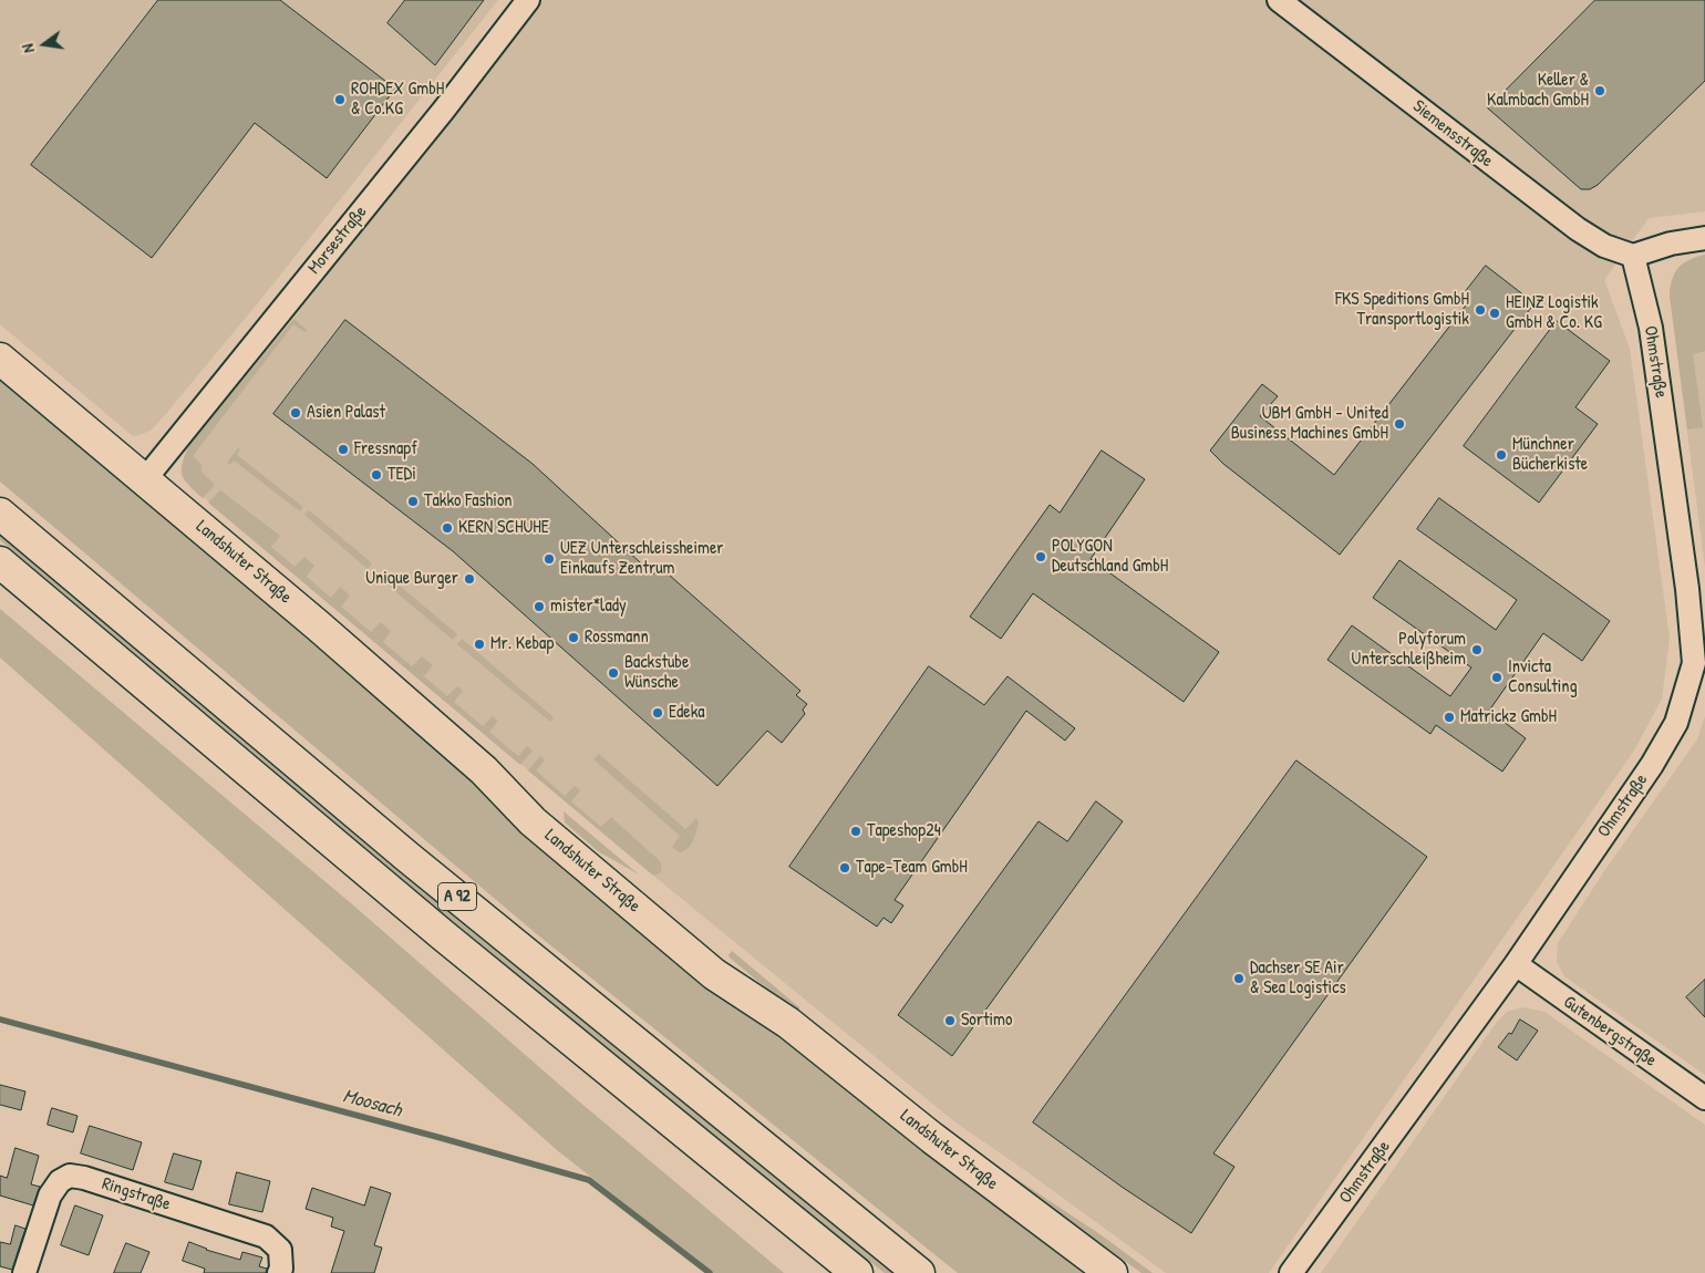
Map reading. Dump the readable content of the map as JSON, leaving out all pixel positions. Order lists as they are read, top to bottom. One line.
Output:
{"streets":{"main road":["Landshuter Straße","A 92"],"street":["Siemensstraße","Morsestraße","Ohmstraße","Gutenbergstraße","Ringstraße"]},"crossings":[["Siemensstraße","Ohmstraße"],["Morsestraße","Landshuter Straße"],["Ohmstraße","Gutenbergstraße"]],"water":["Moosach"],"places":["Keller & Kalmbach GmbH","ROHDEX GmbH & Co.KG","FKS Speditions GmbH Transportlogistik","HEINZ Logistik GmbH & Co. KG","Asien Palast","UBM GmbH - United Business Machines GmbH","Fressnapf","Münchner Bücherkiste","TEDi","Takko Fashion","KERN SCHUHE","POLYGON Deutschland GmbH","UEZ Unterschleissheimer Einkaufs Zentrum","Unique Burger","mister*lady","Rossmann","Mr. Kebap","Polyforum Unterschleißheim","Backstube Wünsche","Invicta Consulting","Edeka","Matrickz GmbH","Tapeshop24","Tape-Team GmbH","Dachser SE Air & Sea Logistics","Sortimo"],"north":"left"}
